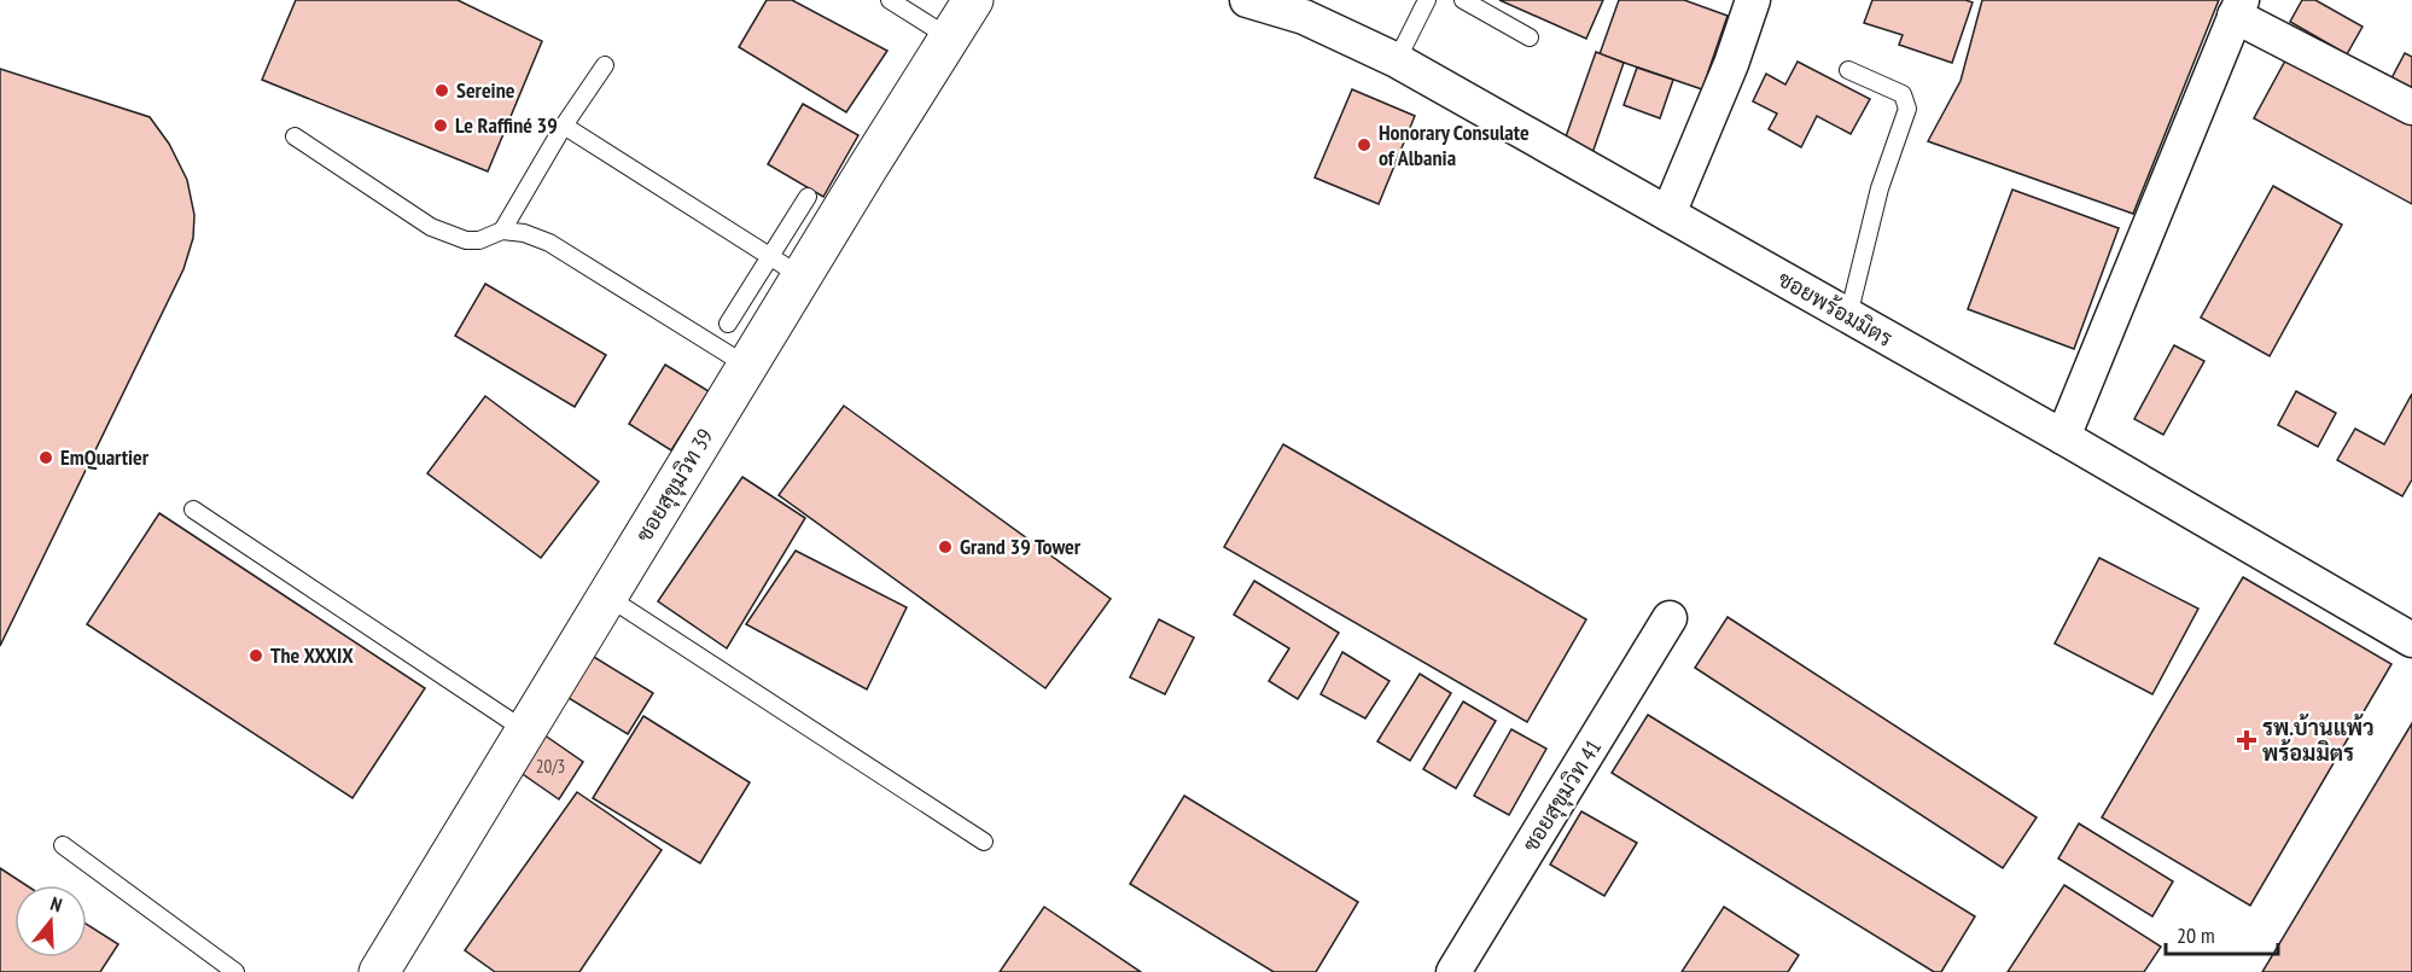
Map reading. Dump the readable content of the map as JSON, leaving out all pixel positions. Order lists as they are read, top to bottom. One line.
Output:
{"streets":{"street":["ซอยพร้อมมิตร","ซอยสุขุมวิท 39","ซอยสุขุมวิท 41"]},"places":{"other":["Sereine","Le Raffiné 39","Honorary Consulate of Albania","EmQuartier","Grand 39 Tower","The XXXIX"],"health":["รพ.บ้านแพ้ว พร้อมมิตร"]},"house_numbers":["20/3"],"scale_bar":"20 m","north":"top"}
